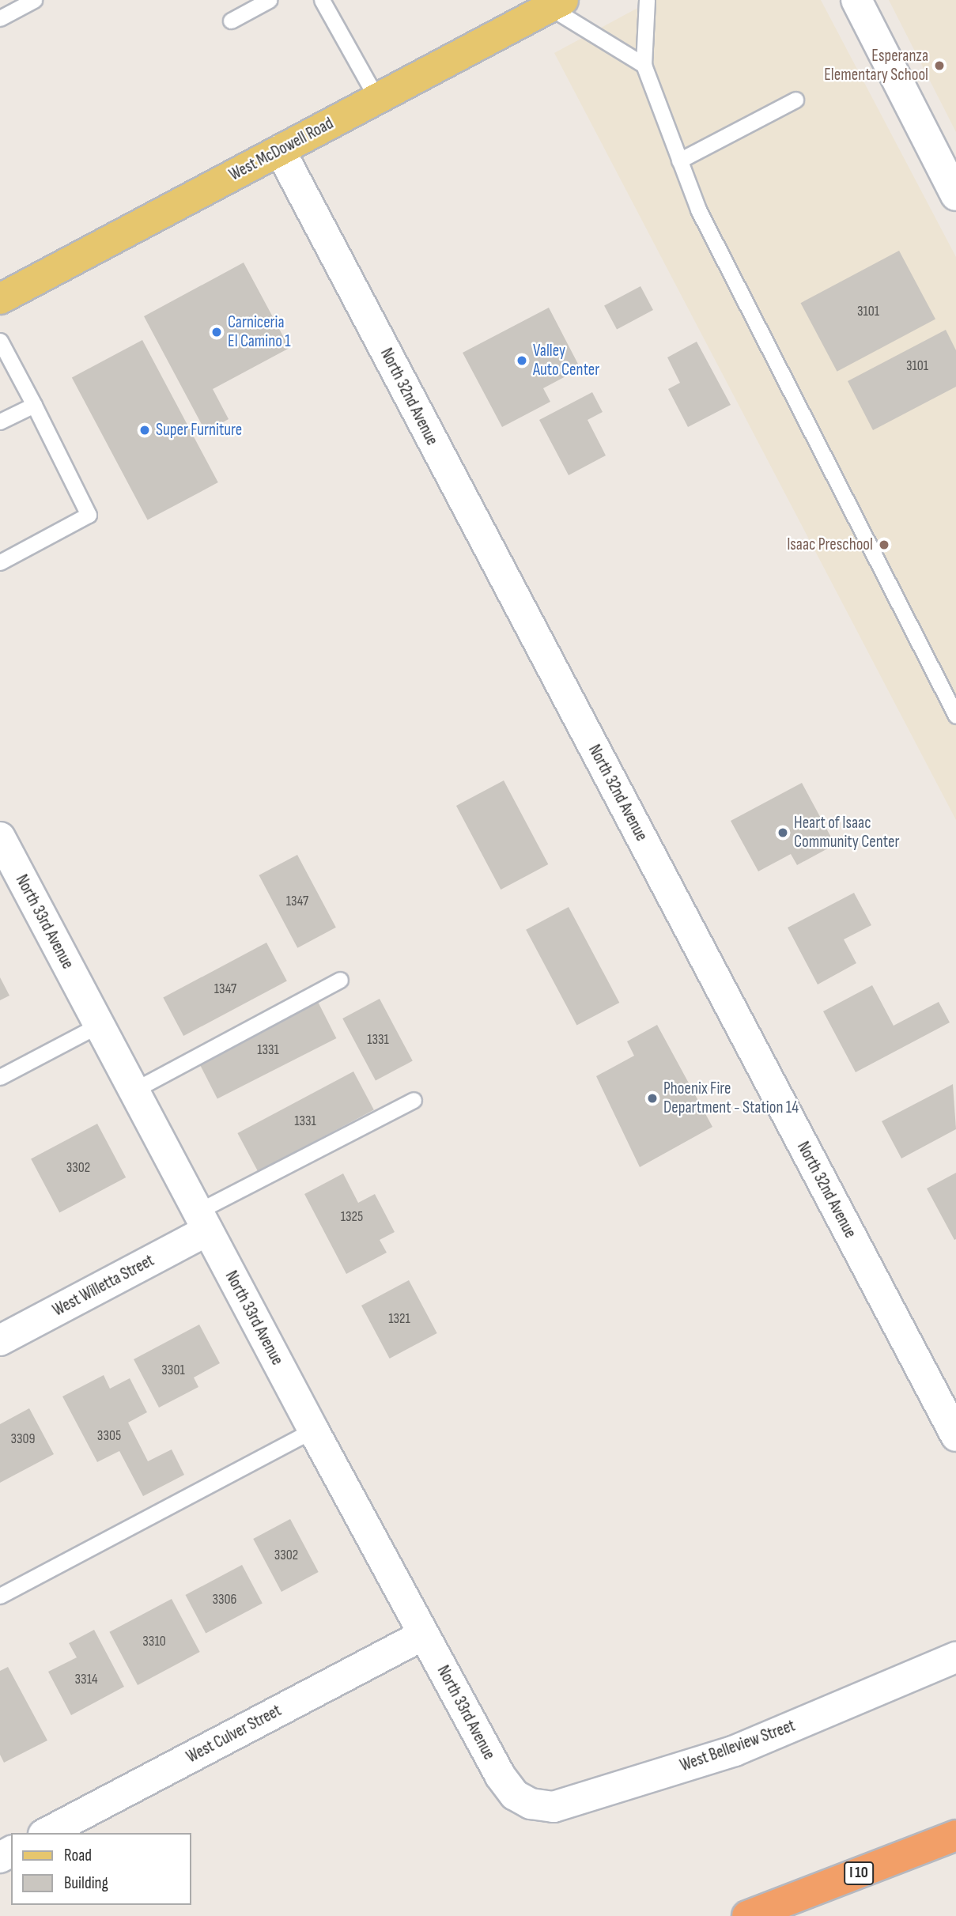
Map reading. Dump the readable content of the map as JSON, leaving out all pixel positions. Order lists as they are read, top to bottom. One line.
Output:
{"streets":{"highway":["I 10"],"main road":["West McDowell Road"],"street":["North 32nd Avenue","North 33rd Avenue","West Willetta Street","West Culver Street","West Belleview Street"]},"crossings":[["West McDowell Road","North 32nd Avenue"],["North 33rd Avenue","West Willetta Street"],["North 33rd Avenue","West Culver Street"],["North 33rd Avenue","West Belleview Street"]],"places":["Esperanza Elementary School","Carniceria El Camino 1","Valley Auto Center","Super Furniture","Isaac Preschool","Heart of Isaac Community Center","Phoenix Fire Department - Station 14"],"house_numbers":["3101","3101","1347","1347","1331","1331","1331","3302","1325","1321","3301","3305","3309","3302","3306","3310","3314"],"legend":["Road","Building"]}
